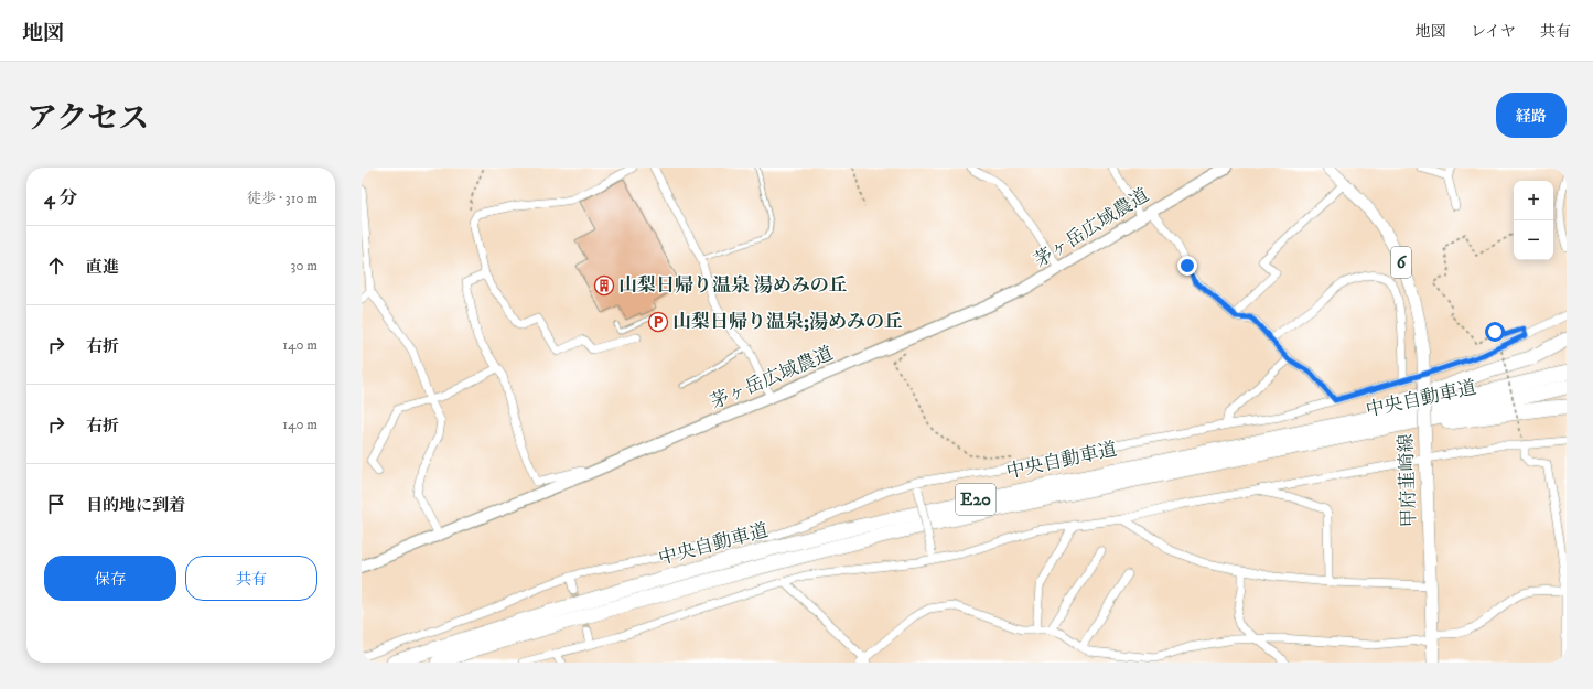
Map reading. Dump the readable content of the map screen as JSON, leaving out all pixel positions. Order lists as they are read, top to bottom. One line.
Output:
{"streets":{"highway":["中央自動車道","E20"],"main road":["6","甲府韮崎線"],"street":["茅ヶ岳広域農道"]},"places":{"building":["山梨日帰り温泉 湯めみの丘"],"parking":["山梨日帰り温泉;湯めみの丘"]},"page":{"header":"地図","nav":["地図","レイヤ","共有"],"title":"アクセス","buttons":["経路",["保存","共有"]],"heading":["4 分","徒歩 · 310 m"],"map_buttons":["+","−"],"list":[["直進","30 m"],["右折","140 m"],["右折","140 m"],"目的地に到着"]}}
